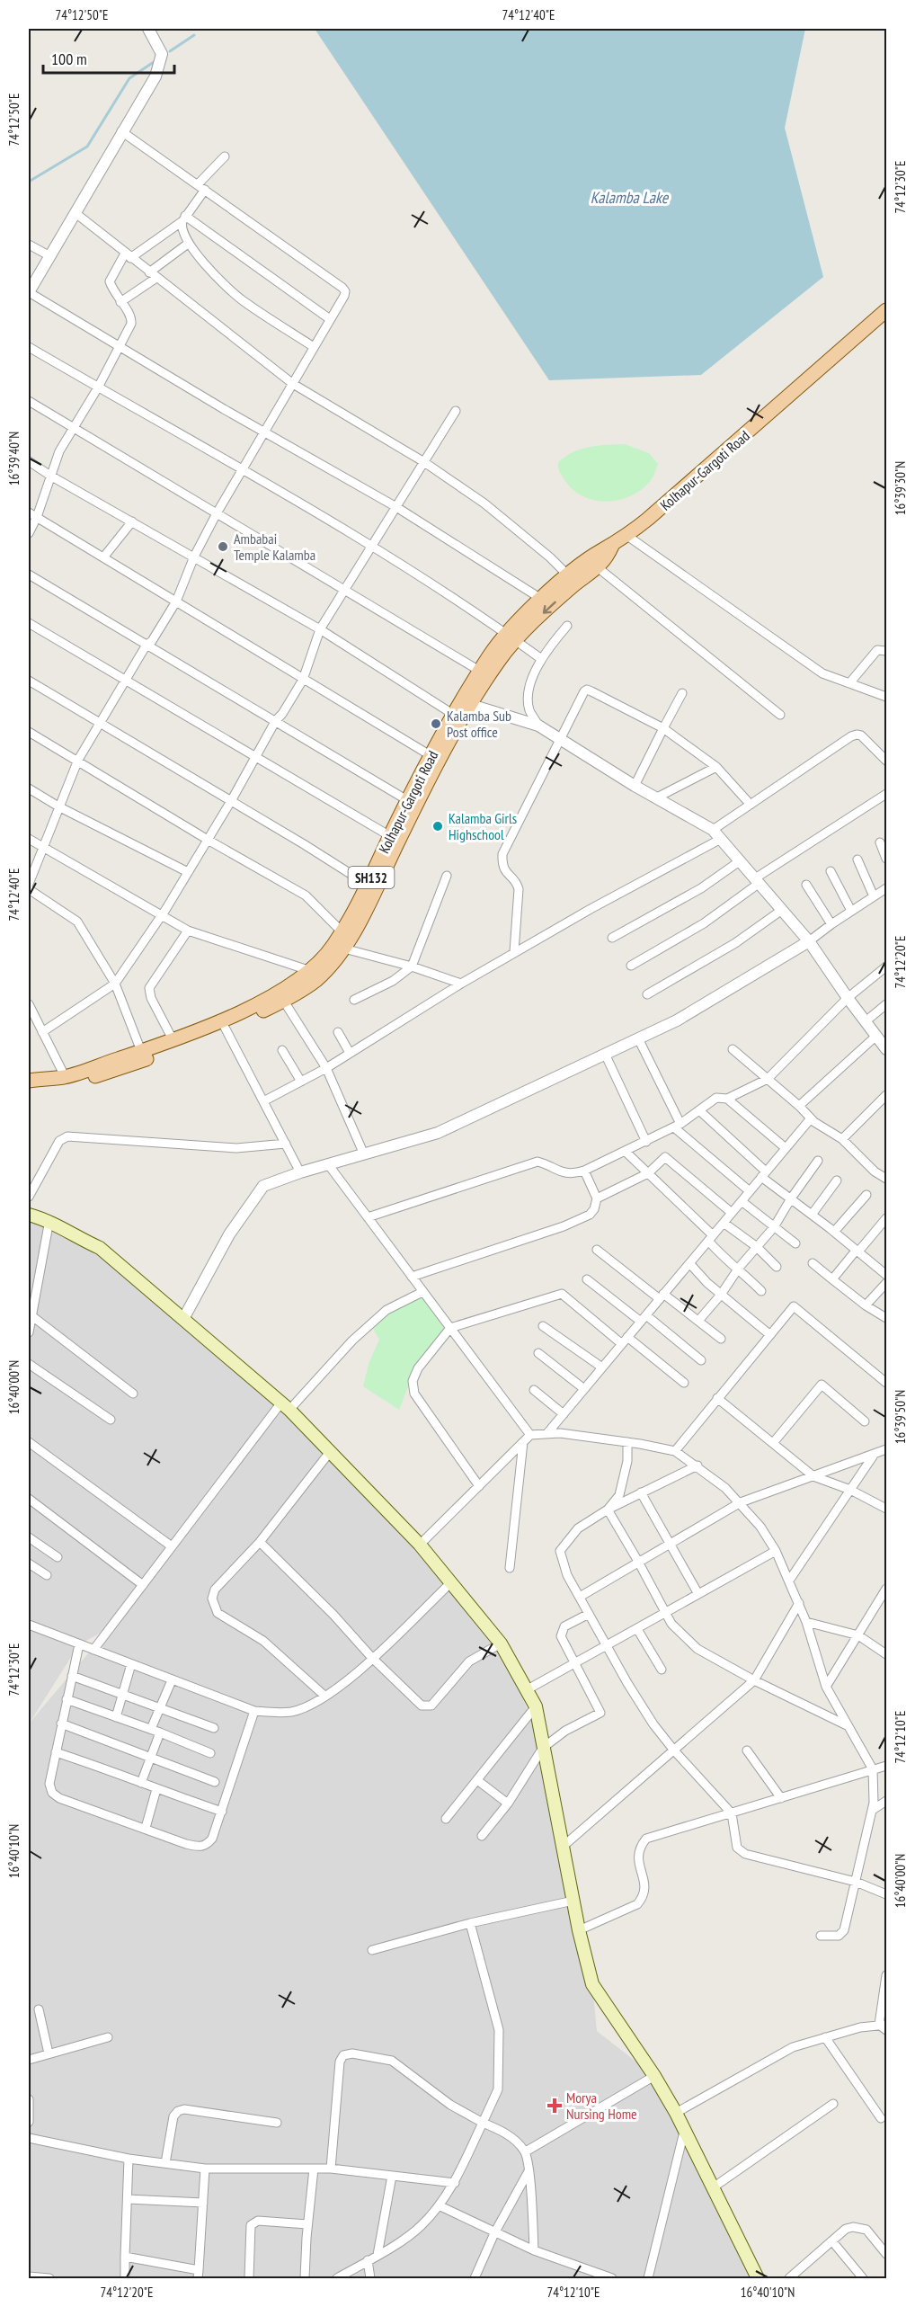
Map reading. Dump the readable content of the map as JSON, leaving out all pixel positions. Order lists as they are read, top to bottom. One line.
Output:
{"streets":{"main road":["Kolhapur-Gargoti Road","SH132"]},"water":["Kalamba Lake"],"places":{"other":["Ambabai Temple Kalamba","Kalamba Sub Post office","Kalamba Girls Highschool"],"health":["Morya Nursing Home"]},"scale_bar":"100 m","coordinates":["74°12'50\"E","74°12'40\"E","74°12'30\"E","16°39'40\"N","16°39'30\"N","74°12'20\"E","16°40'00\"N","16°39'50\"N","74°12'10\"E","16°40'10\"N"]}
